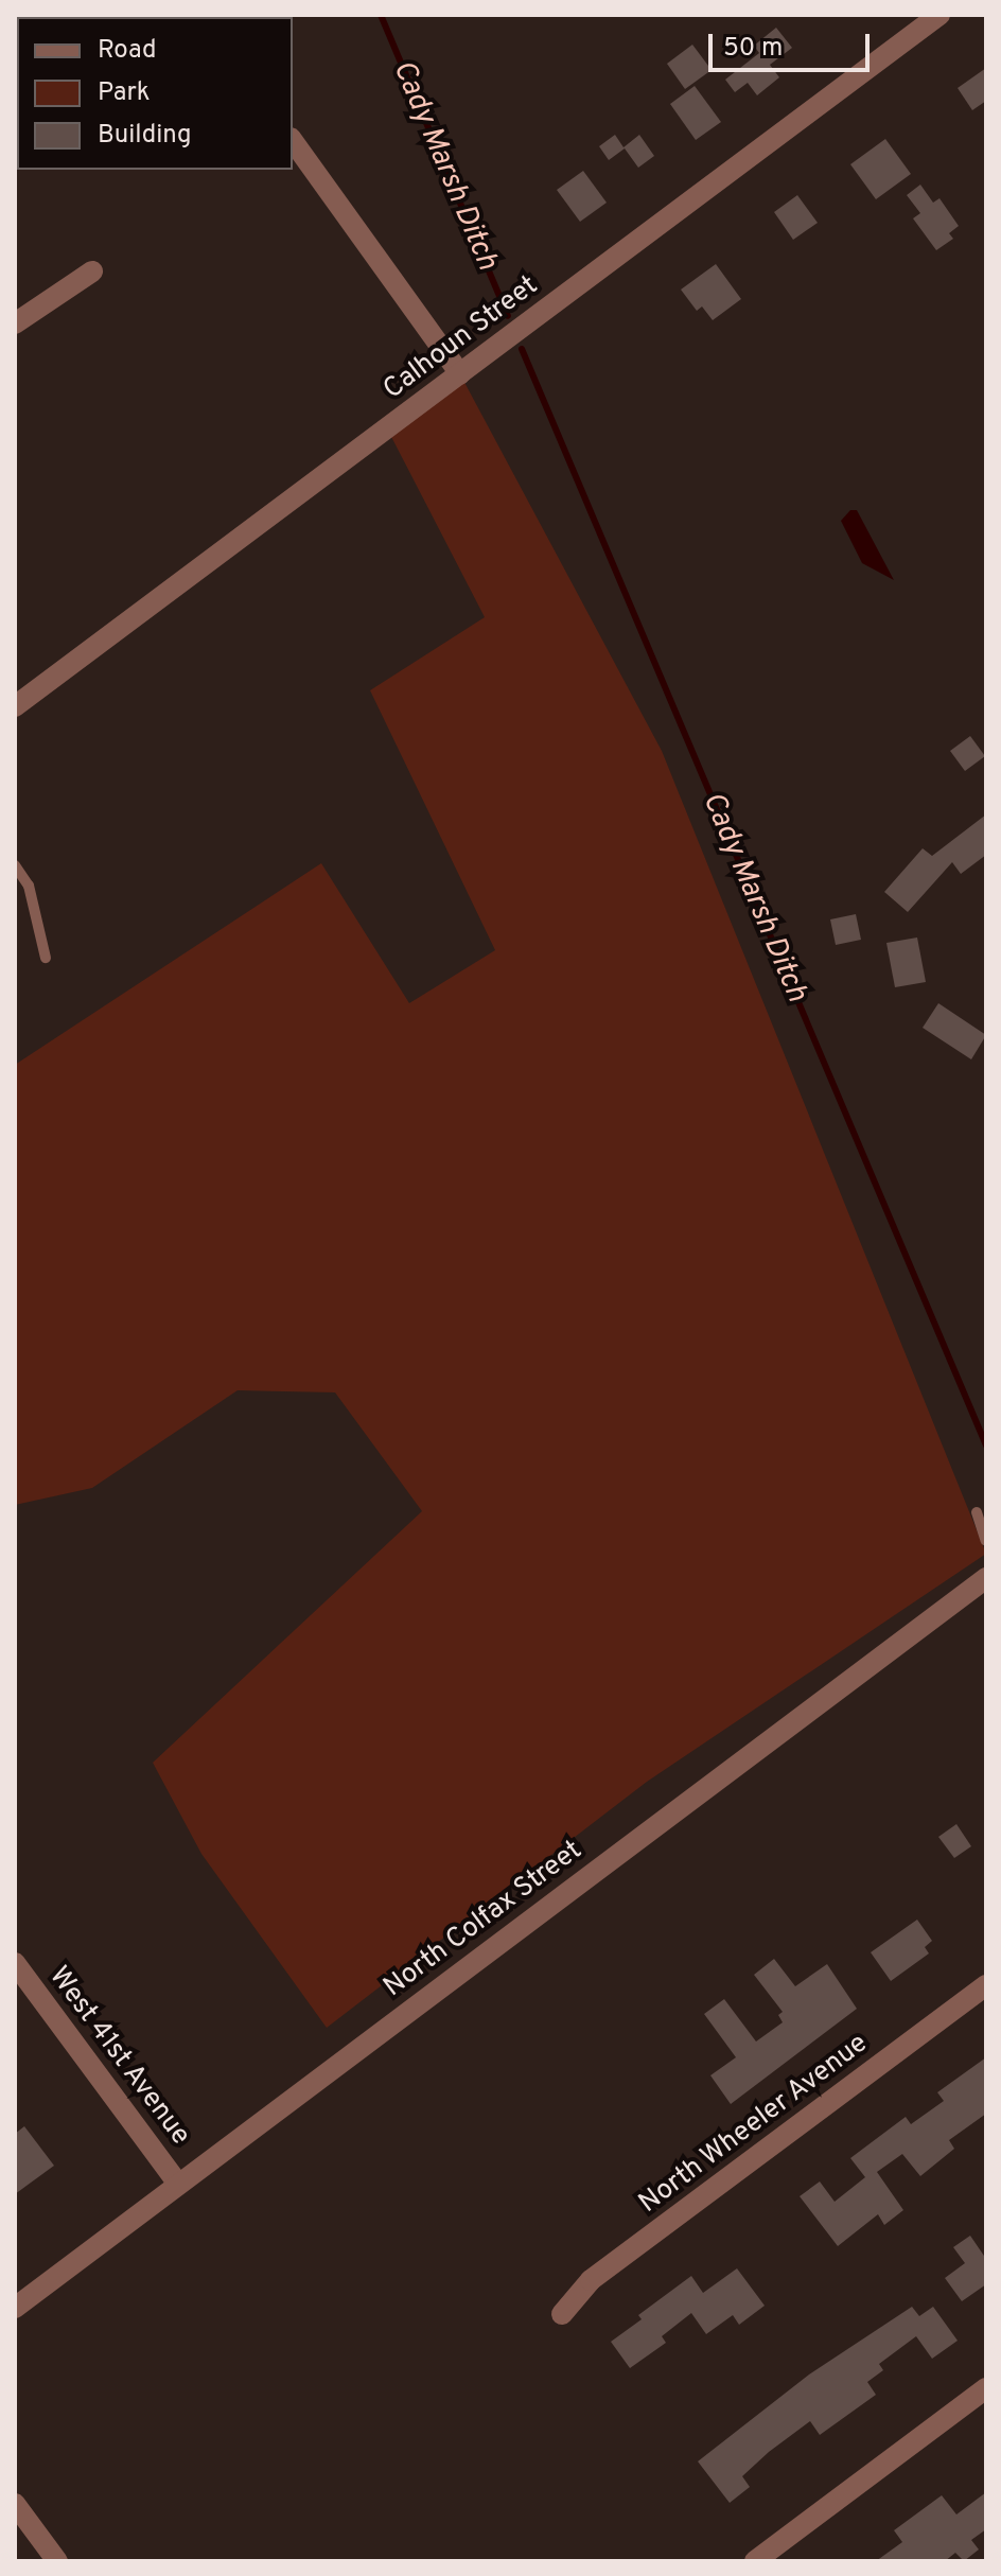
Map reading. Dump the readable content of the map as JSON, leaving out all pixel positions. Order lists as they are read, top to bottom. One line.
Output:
{"streets":{"street":["Calhoun Street","North Colfax Street","West 41st Avenue","North Wheeler Avenue"]},"crossings":[["North Colfax Street","West 41st Avenue"]],"water":["Cady Marsh Ditch"],"legend":["Road","Park","Building"],"scale_bar":"50 m"}
